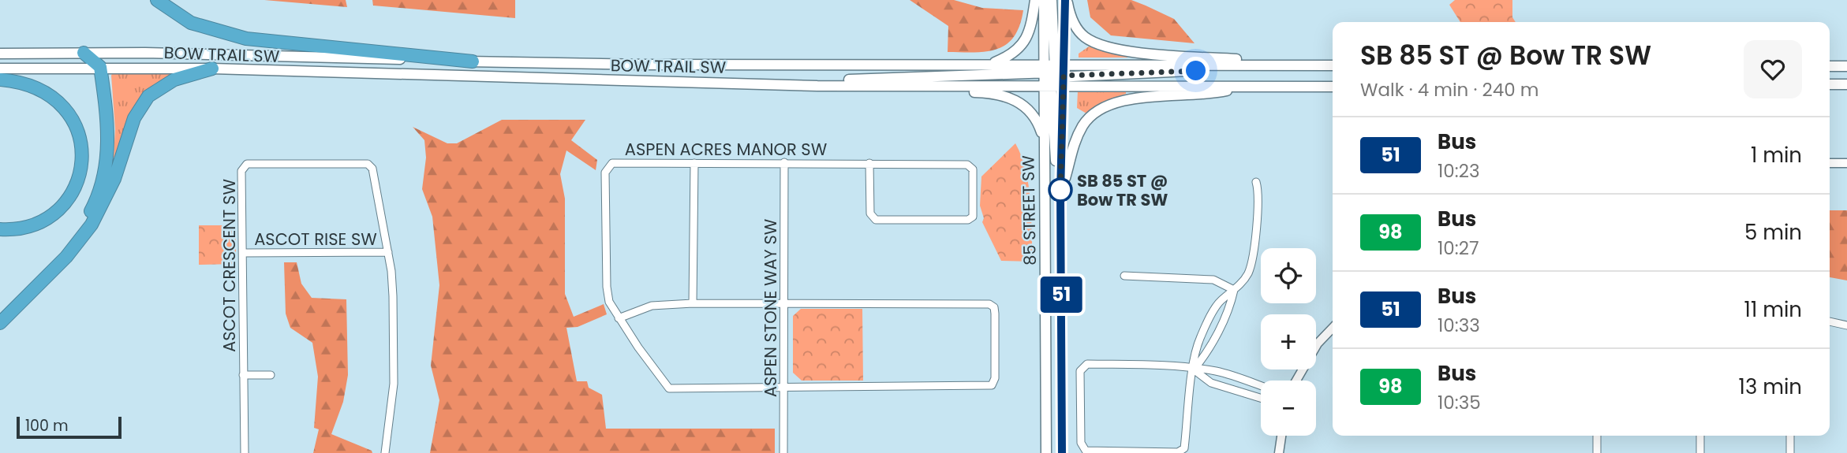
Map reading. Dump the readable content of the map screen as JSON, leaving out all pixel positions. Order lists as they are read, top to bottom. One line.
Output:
{"streets":{"main road":["BOW TRAIL SW","85 STREET SW"],"street":["ASPEN ACRES MANOR SW","ASCOT RISE SW","ASCOT CRESCENT SW","ASPEN STONE WAY SW"]},"crossings":[["BOW TRAIL SW","85 STREET SW"],["ASPEN ACRES MANOR SW","ASPEN STONE WAY SW"],["ASCOT RISE SW","ASCOT CRESCENT SW"]],"places":["SB 85 ST @ Bow TR SW"],"lines":["bus line 51"],"scale_bar":"100 m","page":{"on_map":"51","heading":["SB 85 ST @ Bow TR SW","Walk · 4 min · 240 m"],"list":[{"mark":"51","name":"Bus","note":"10:23","value":"1 min"},{"mark":"98","name":"Bus","note":"10:27","value":"5 min"},{"mark":"51","name":"Bus","note":"10:33","value":"11 min"},{"mark":"98","name":"Bus","note":"10:35","value":"13 min"}],"map_buttons":["+","−"],"scale":"100 m"}}
